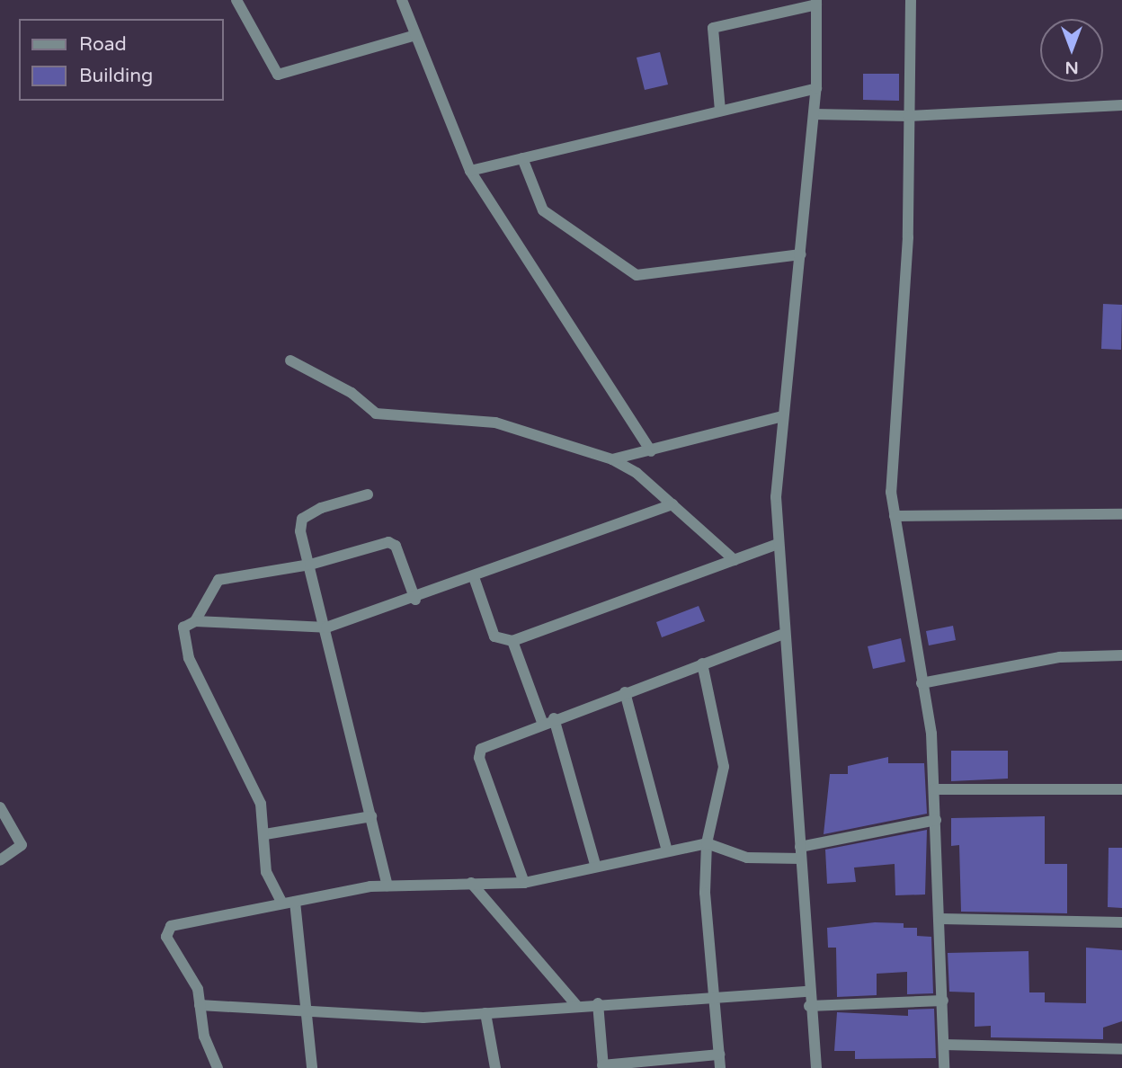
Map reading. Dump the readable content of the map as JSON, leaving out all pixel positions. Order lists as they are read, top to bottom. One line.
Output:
{"legend":["Road","Building"],"north":"bottom"}
